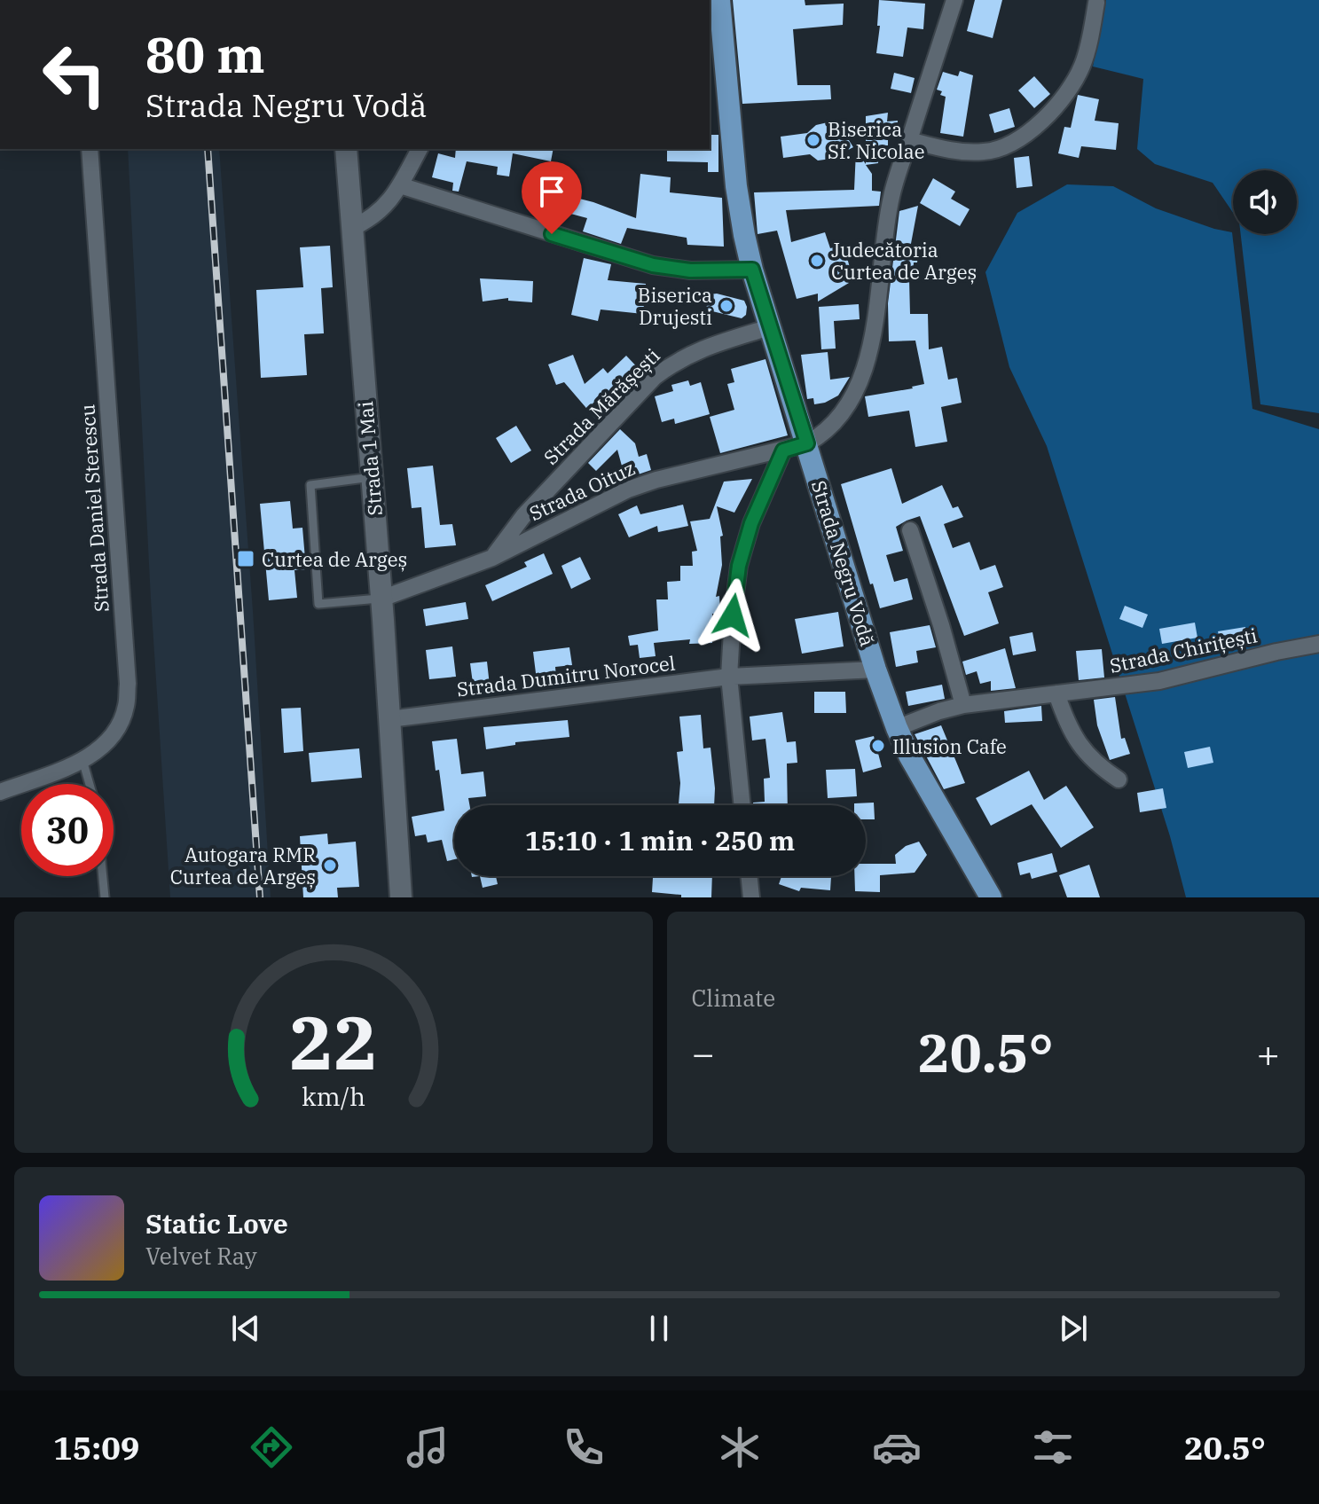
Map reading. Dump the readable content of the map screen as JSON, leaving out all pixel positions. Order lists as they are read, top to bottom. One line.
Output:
{"streets":{"main road":["Strada 1 Mai","Strada Negru Vodă"],"street":["Strada Mărășești","Strada Oituz","Strada Daniel Sterescu","Strada Chirițești","Strada Dumitru Norocel"]},"crossings":[["Strada Mărășești","Strada Oituz"],["Strada Mărășești","Strada Negru Vodă"],["Strada 1 Mai","Strada Oituz"],["Strada 1 Mai","Strada Dumitru Norocel"],["Strada Oituz","Strada Negru Vodă"],["Strada Negru Vodă","Strada Chirițești"],["Strada Negru Vodă","Strada Dumitru Norocel"]],"places":{"other":["Biserica Sf. Nicolae","Judecătoria Curtea de Argeș","Biserica Drujesti","Illusion Cafe","Autogara RMR Curtea de Argeș"],"transit":["Curtea de Argeș"]},"page":{"turn":["80 m","Strada Negru Vodă"],"limit":"30","trip":"15:10 · 1 min · 250 m","tile":"Climate","heat":["−","20.5°","+"],"song":["Static Love","Velvet Ray"],"tabs":["15:09","20.5°"],"gauge":["22","km/h"]}}
